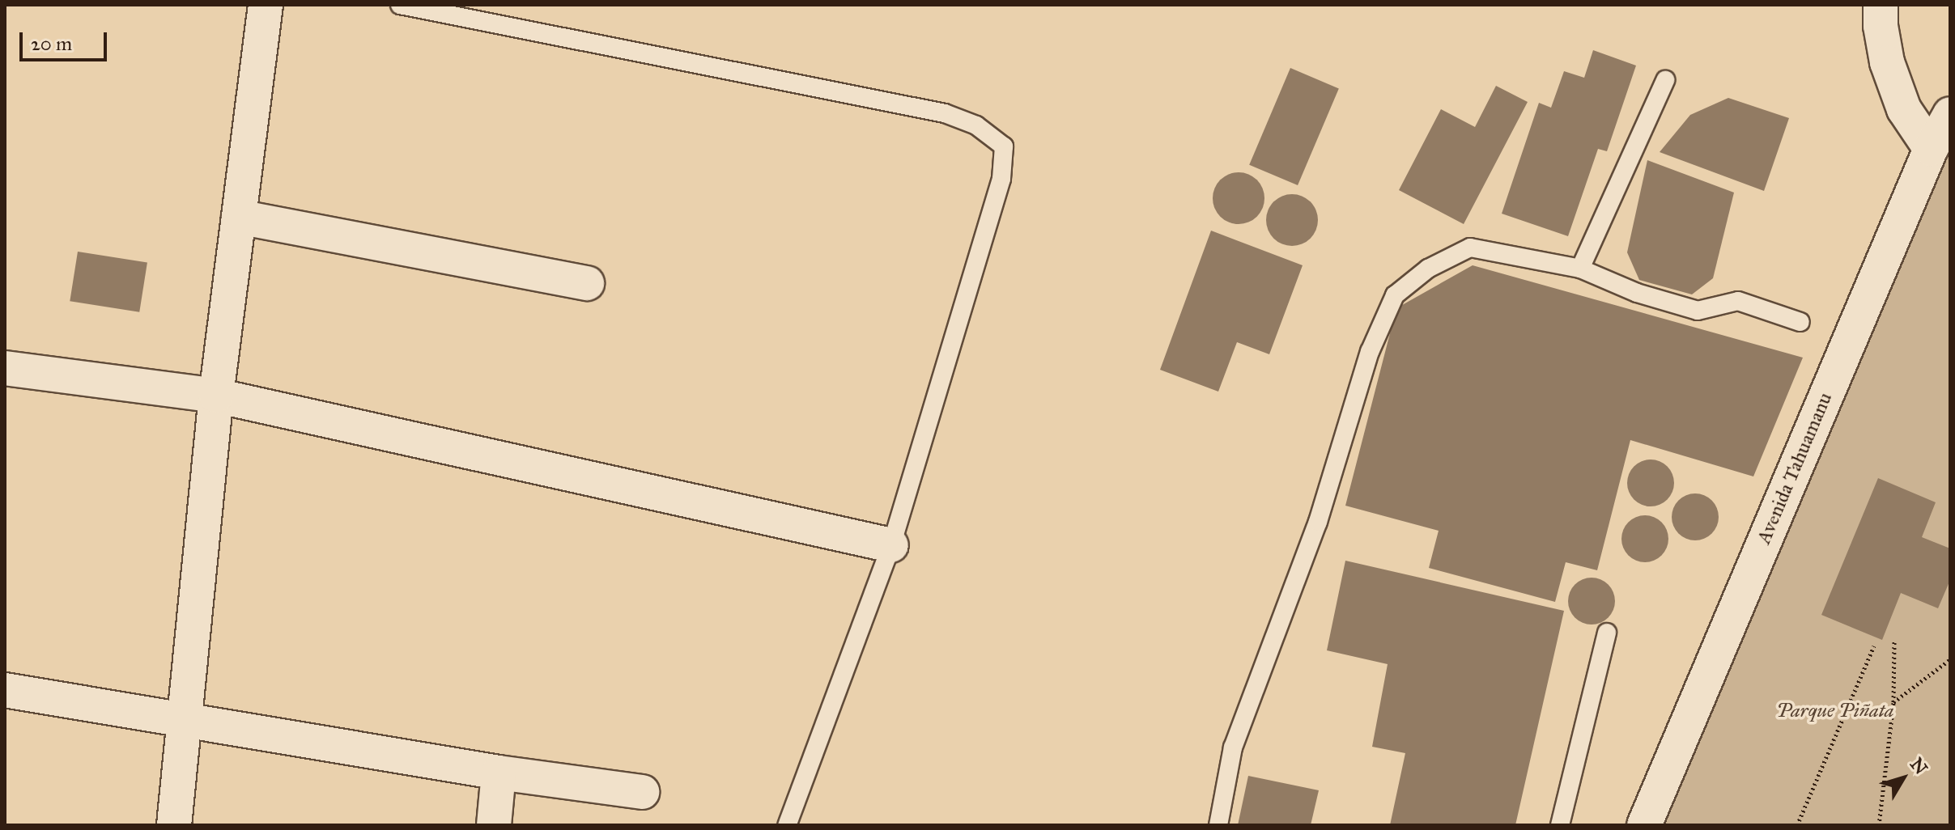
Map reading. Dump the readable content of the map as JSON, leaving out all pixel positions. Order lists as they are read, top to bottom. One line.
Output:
{"streets":{"street":["Avenida Tahuamanu"]},"parks":["Parque Piñata"],"scale_bar":"20 m","north":"top right"}
